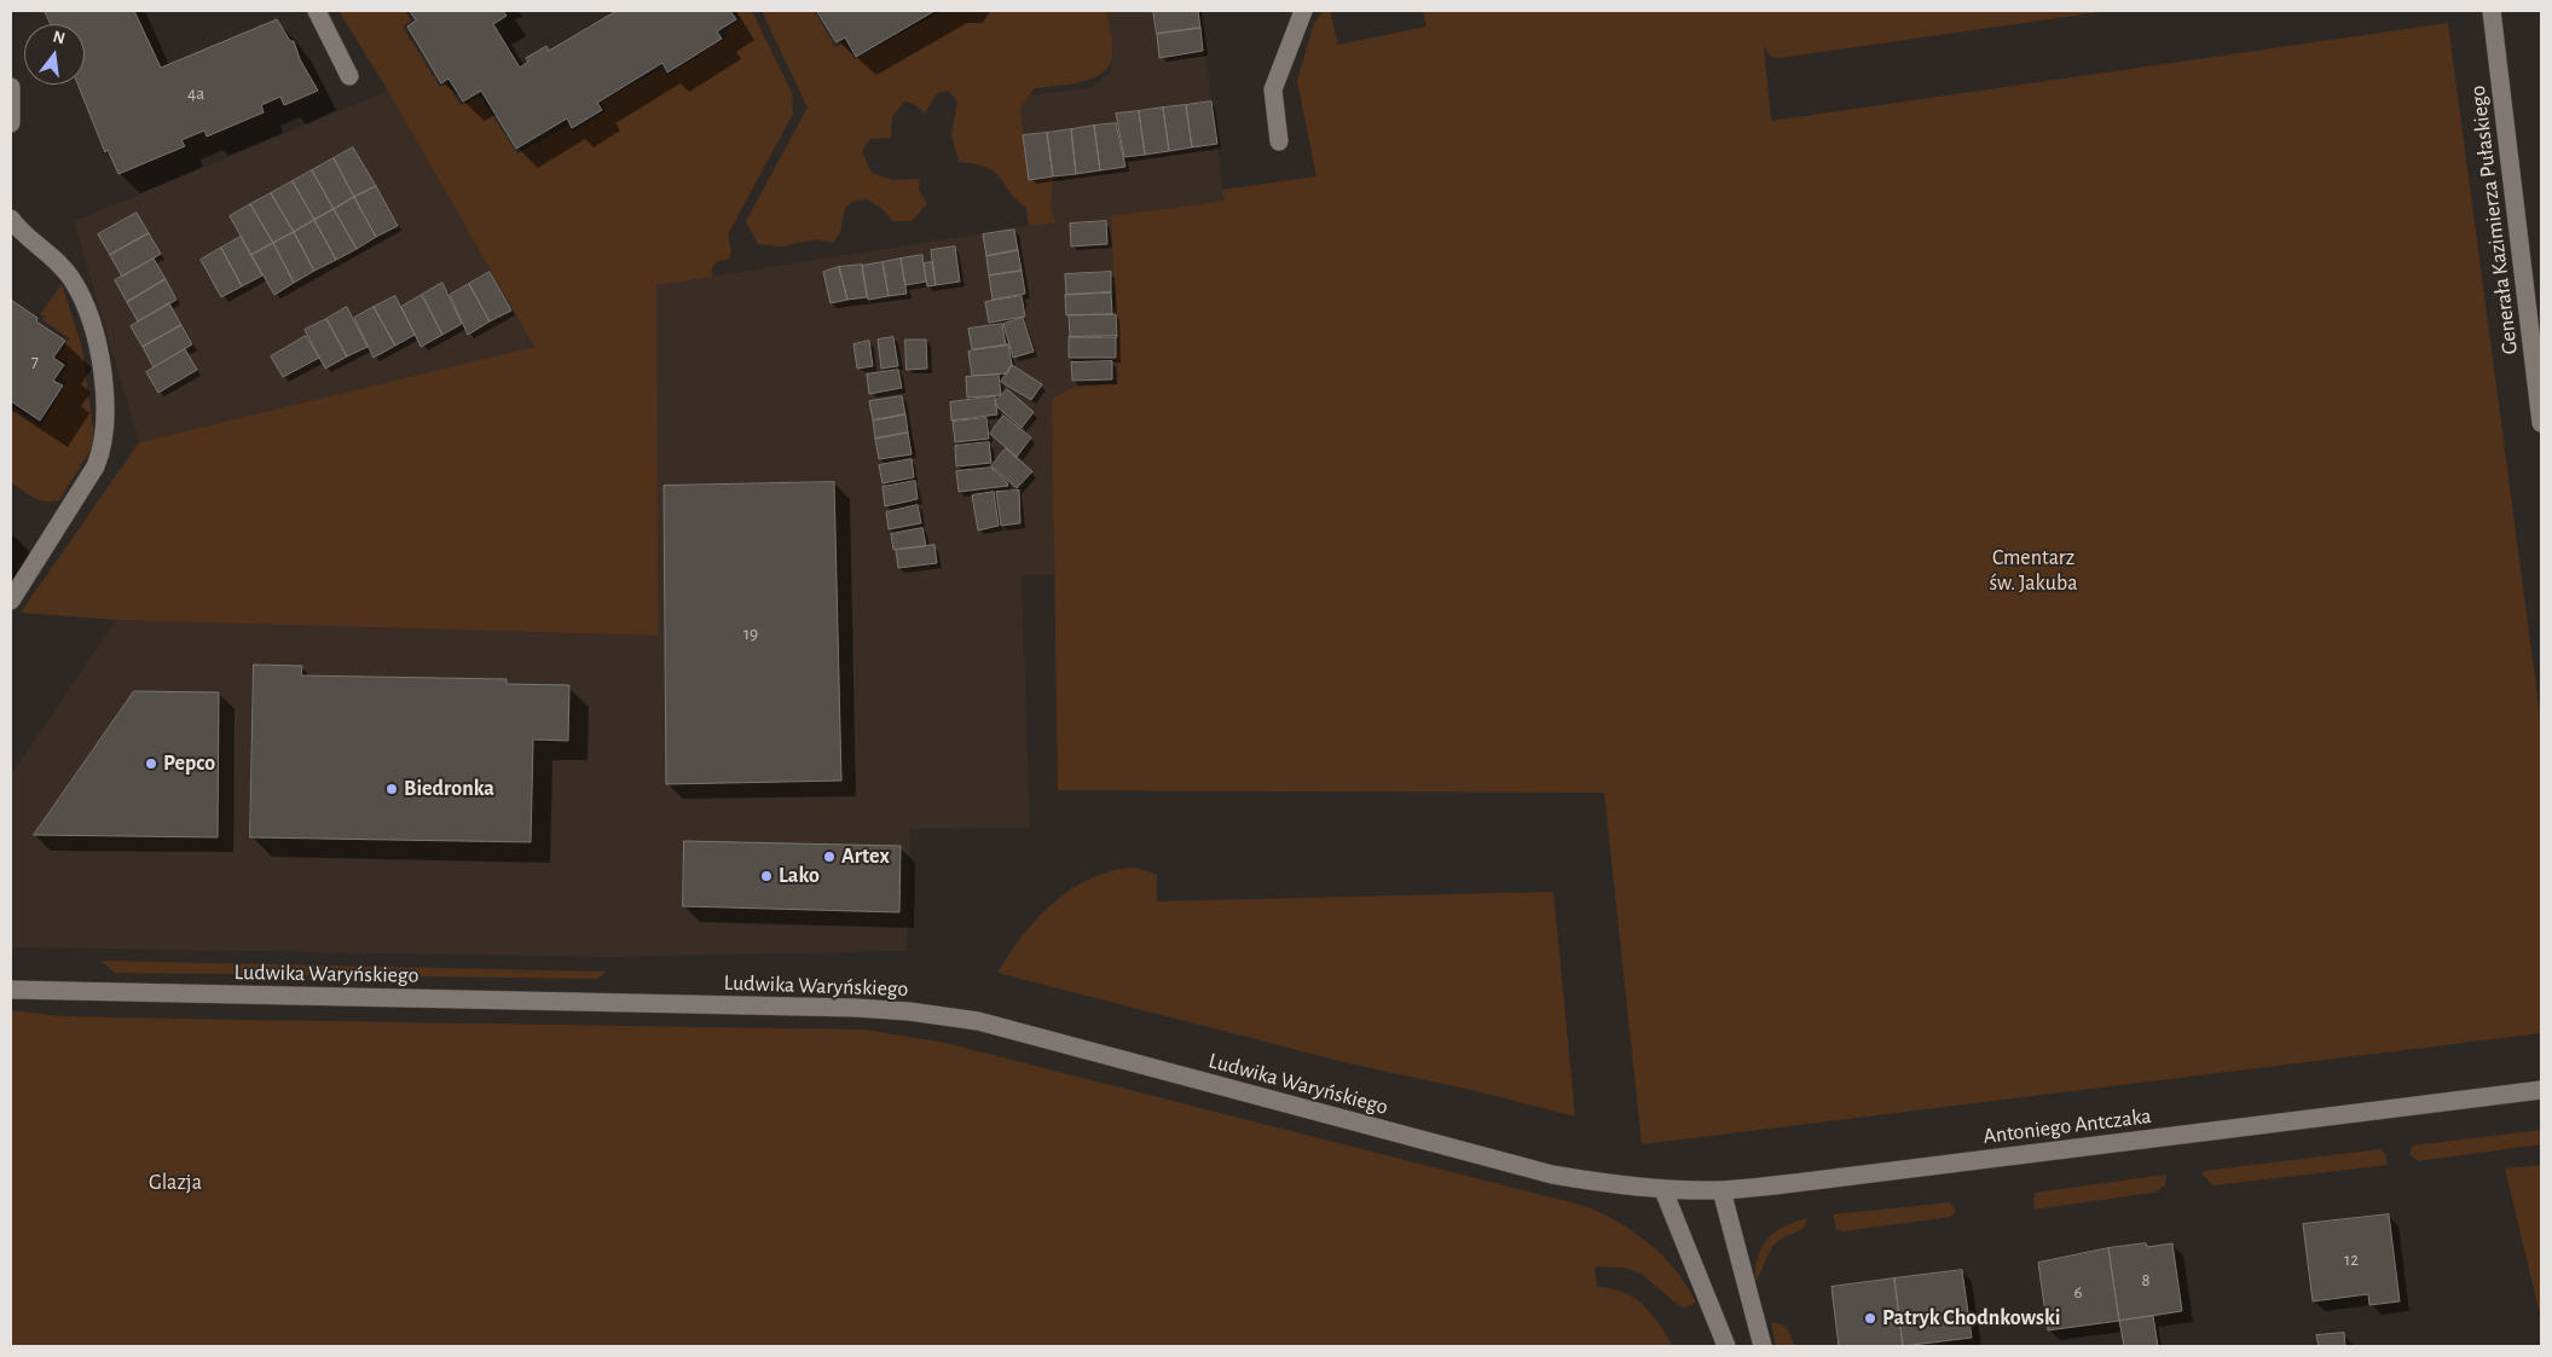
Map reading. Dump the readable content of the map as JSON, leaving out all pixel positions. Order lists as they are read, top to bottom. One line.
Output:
{"streets":{"street":["Generała Kazimierza Pułaskiego","Ludwika Waryńskiego","Antoniego Antczaka"]},"crossings":[["Ludwika Waryńskiego","Antoniego Antczaka"]],"parks":["Cmentarz św. Jakuba","Glazja"],"places":["Pepco","Biedronka","Artex","Lako","Patryk Chodnkowski"],"house_numbers":["4a","7","19","12","8","6"],"north":"top"}
